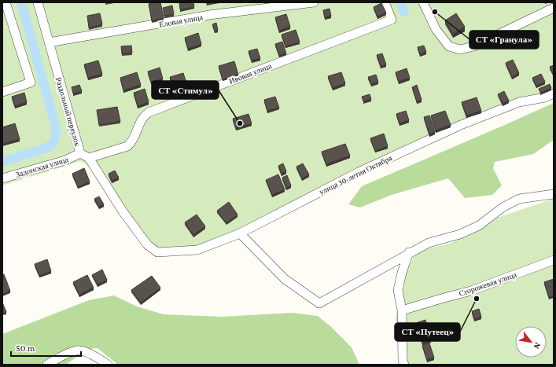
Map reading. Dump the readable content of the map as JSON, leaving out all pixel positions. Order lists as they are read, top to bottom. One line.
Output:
{"streets":{"street":["Еловая улица","Ивовая улица","Раздольный переулок","Задонская улица","улица 30-летия Октября","Сторожевая улица"]},"crossings":[["Еловая улица","Раздольный переулок"],["Ивовая улица","Раздольный переулок"],["Раздольный переулок","Задонская улица"],["Раздольный переулок","улица 30-летия Октября"]],"places":["СТ «Гранула»","СТ «Стимул»","СТ «Путеец»"],"scale_bar":"50 m","north":"bottom right"}
